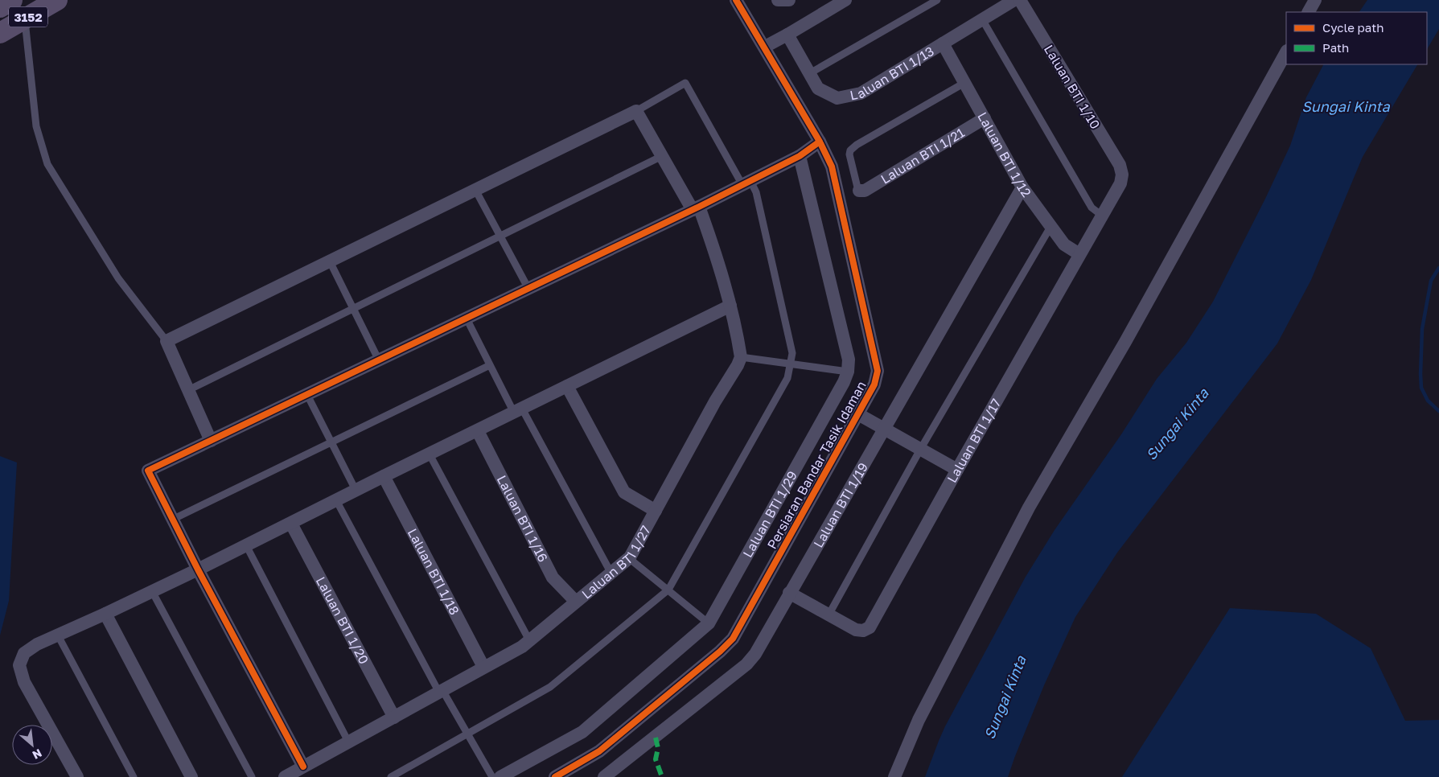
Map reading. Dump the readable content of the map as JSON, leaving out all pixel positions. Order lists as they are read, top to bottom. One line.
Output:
{"streets":{"main road":["3152"],"street":["Laluan BTI 1/13","Laluan BTI 1/10","Laluan BTI 1/12","Laluan BTI 1/21","Laluan BTI 1/17","Persiaran Bandar Tasik Idaman","Laluan BTI 1/19","Laluan BTI 1/29","Laluan BTI 1/16","Laluan BTI 1/27","Laluan BTI 1/18","Laluan BTI 1/20"]},"crossings":[["Laluan BTI 1/13","Laluan BTI 1/10"],["Laluan BTI 1/13","Laluan BTI 1/12"],["Laluan BTI 1/10","Laluan BTI 1/17"],["Laluan BTI 1/12","Laluan BTI 1/21"],["Laluan BTI 1/12","Laluan BTI 1/17"],["Laluan BTI 1/12","Laluan BTI 1/19"],["Laluan BTI 1/17","Laluan BTI 1/19"],["Laluan BTI 1/16","Laluan BTI 1/27"],["Laluan BTI 1/27","Laluan BTI 1/18"],["Laluan BTI 1/27","Laluan BTI 1/20"]],"water":["Sungai Kinta"],"legend":["Cycle path","Path"],"north":"bottom right"}
